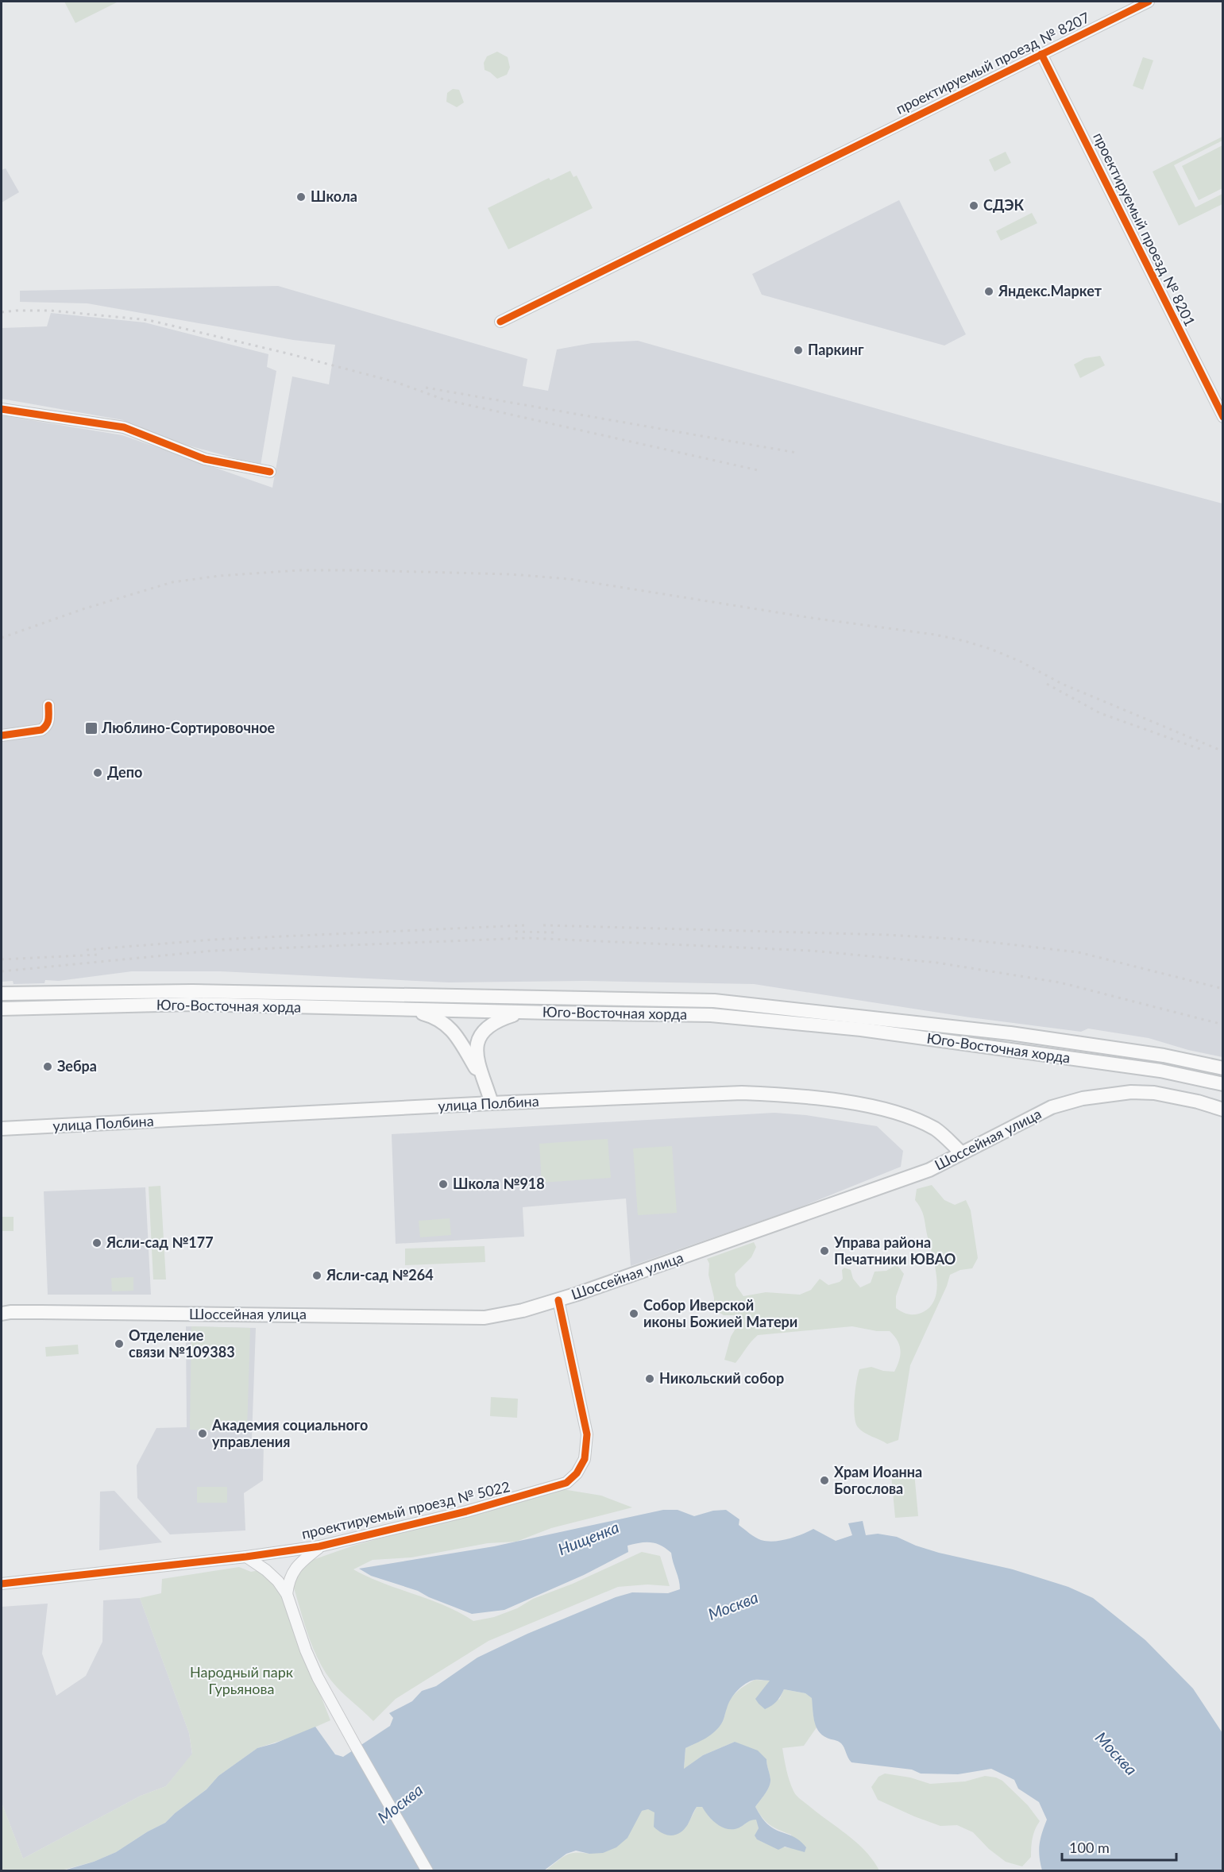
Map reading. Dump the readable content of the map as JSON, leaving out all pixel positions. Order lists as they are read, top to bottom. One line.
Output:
{"streets":{"main road":["Юго-Восточная хорда","улица Полбина","Шоссейная улица"],"street":["проектируемый проезд № 8207","проектируемый проезд № 8201","проектируемый проезд № 5022"]},"crossings":[["проектируемый проезд № 8207","проектируемый проезд № 8201"],["улица Полбина","Шоссейная улица"],["Шоссейная улица","проектируемый проезд № 5022"]],"water":["Нищенка","Москва"],"parks":["Народный парк Гурьянова"],"places":{"other":["Школа","СДЭК","Яндекс.Маркет","Паркинг","Депо","Зебра","Школа №918","Ясли-сад №177","Управа района Печатники ЮВАО","Ясли-сад №264","Собор Иверской иконы Божией Матери","Отделение связи №109383","Никольский собор","Академия социального управления","Храм Иоанна Богослова"],"transit":["Люблино-Сортировочное"]},"scale_bar":"100 m"}
